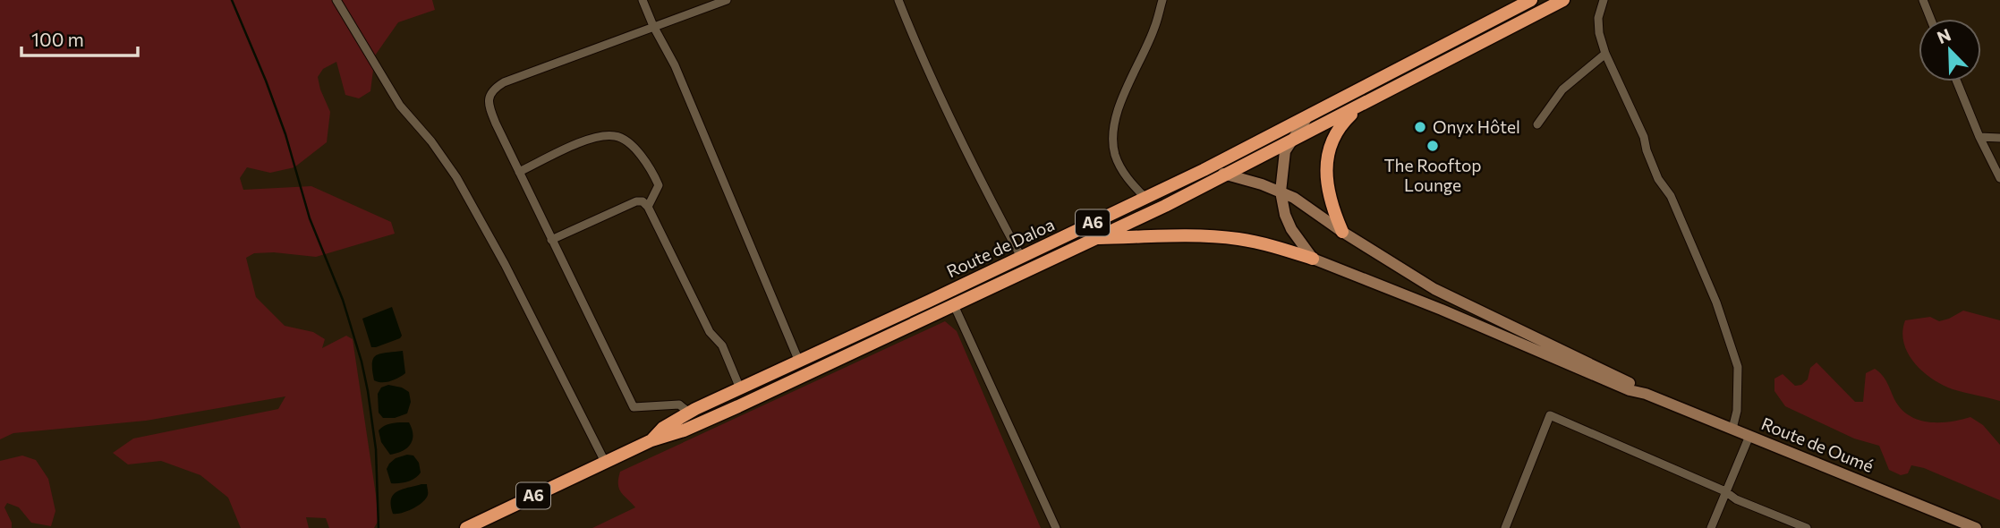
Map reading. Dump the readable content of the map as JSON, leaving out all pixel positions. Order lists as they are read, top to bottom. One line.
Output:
{"streets":{"highway":["A6","Route de Daloa"],"main road":["Route de Oumé"]},"crossings":[["A6","Route de Daloa"]],"places":["Onyx Hôtel","The Rooftop Lounge"],"scale_bar":"100 m","north":"top left"}
